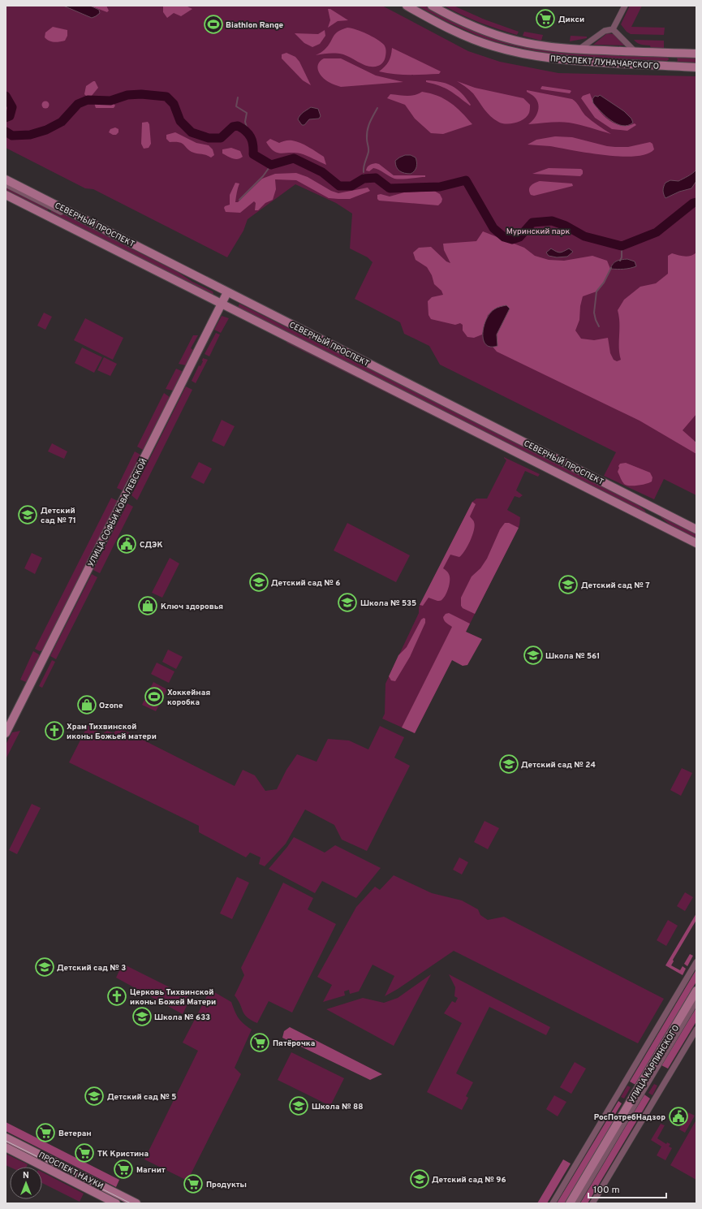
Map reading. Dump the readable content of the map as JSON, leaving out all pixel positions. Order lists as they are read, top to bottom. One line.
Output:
{"streets":{"main road":["ПРОСПЕКТ ЛУНАЧАРСКОГО","СЕВЕРНЫЙ ПРОСПЕКТ","УЛИЦА СОФЬИ КОВАЛЕВСКОЙ","УЛИЦА КАРПИНСКОГО","ПРОСПЕКТ НАУКИ"]},"crossings":[["СЕВЕРНЫЙ ПРОСПЕКТ","УЛИЦА СОФЬИ КОВАЛЕВСКОЙ"]],"parks":["Муринский парк"],"places":{"supermarket":["Дикси","Пятёрочка","Ветеран","ТК Кристина","Магнит","Продукты"],"sports":["Biathlon Range","Хоккейная коробка"],"school or university":["Детский сад № 71","Детский сад № 6","Детский сад № 7","Школа № 535","Школа № 561","Детский сад № 24","Детский сад № 3","Школа № 633","Детский сад № 5","Школа № 88","Детский сад № 96"],"public building":["СДЭК","РосПотребНадзор"],"shop":["Ключ здоровья","Ozone"],"church":["Храм Тихвинской иконы Божьей матери","Церковь Тихвинской иконы Божей Матери"]},"scale_bar":"100 m","north":"top"}
